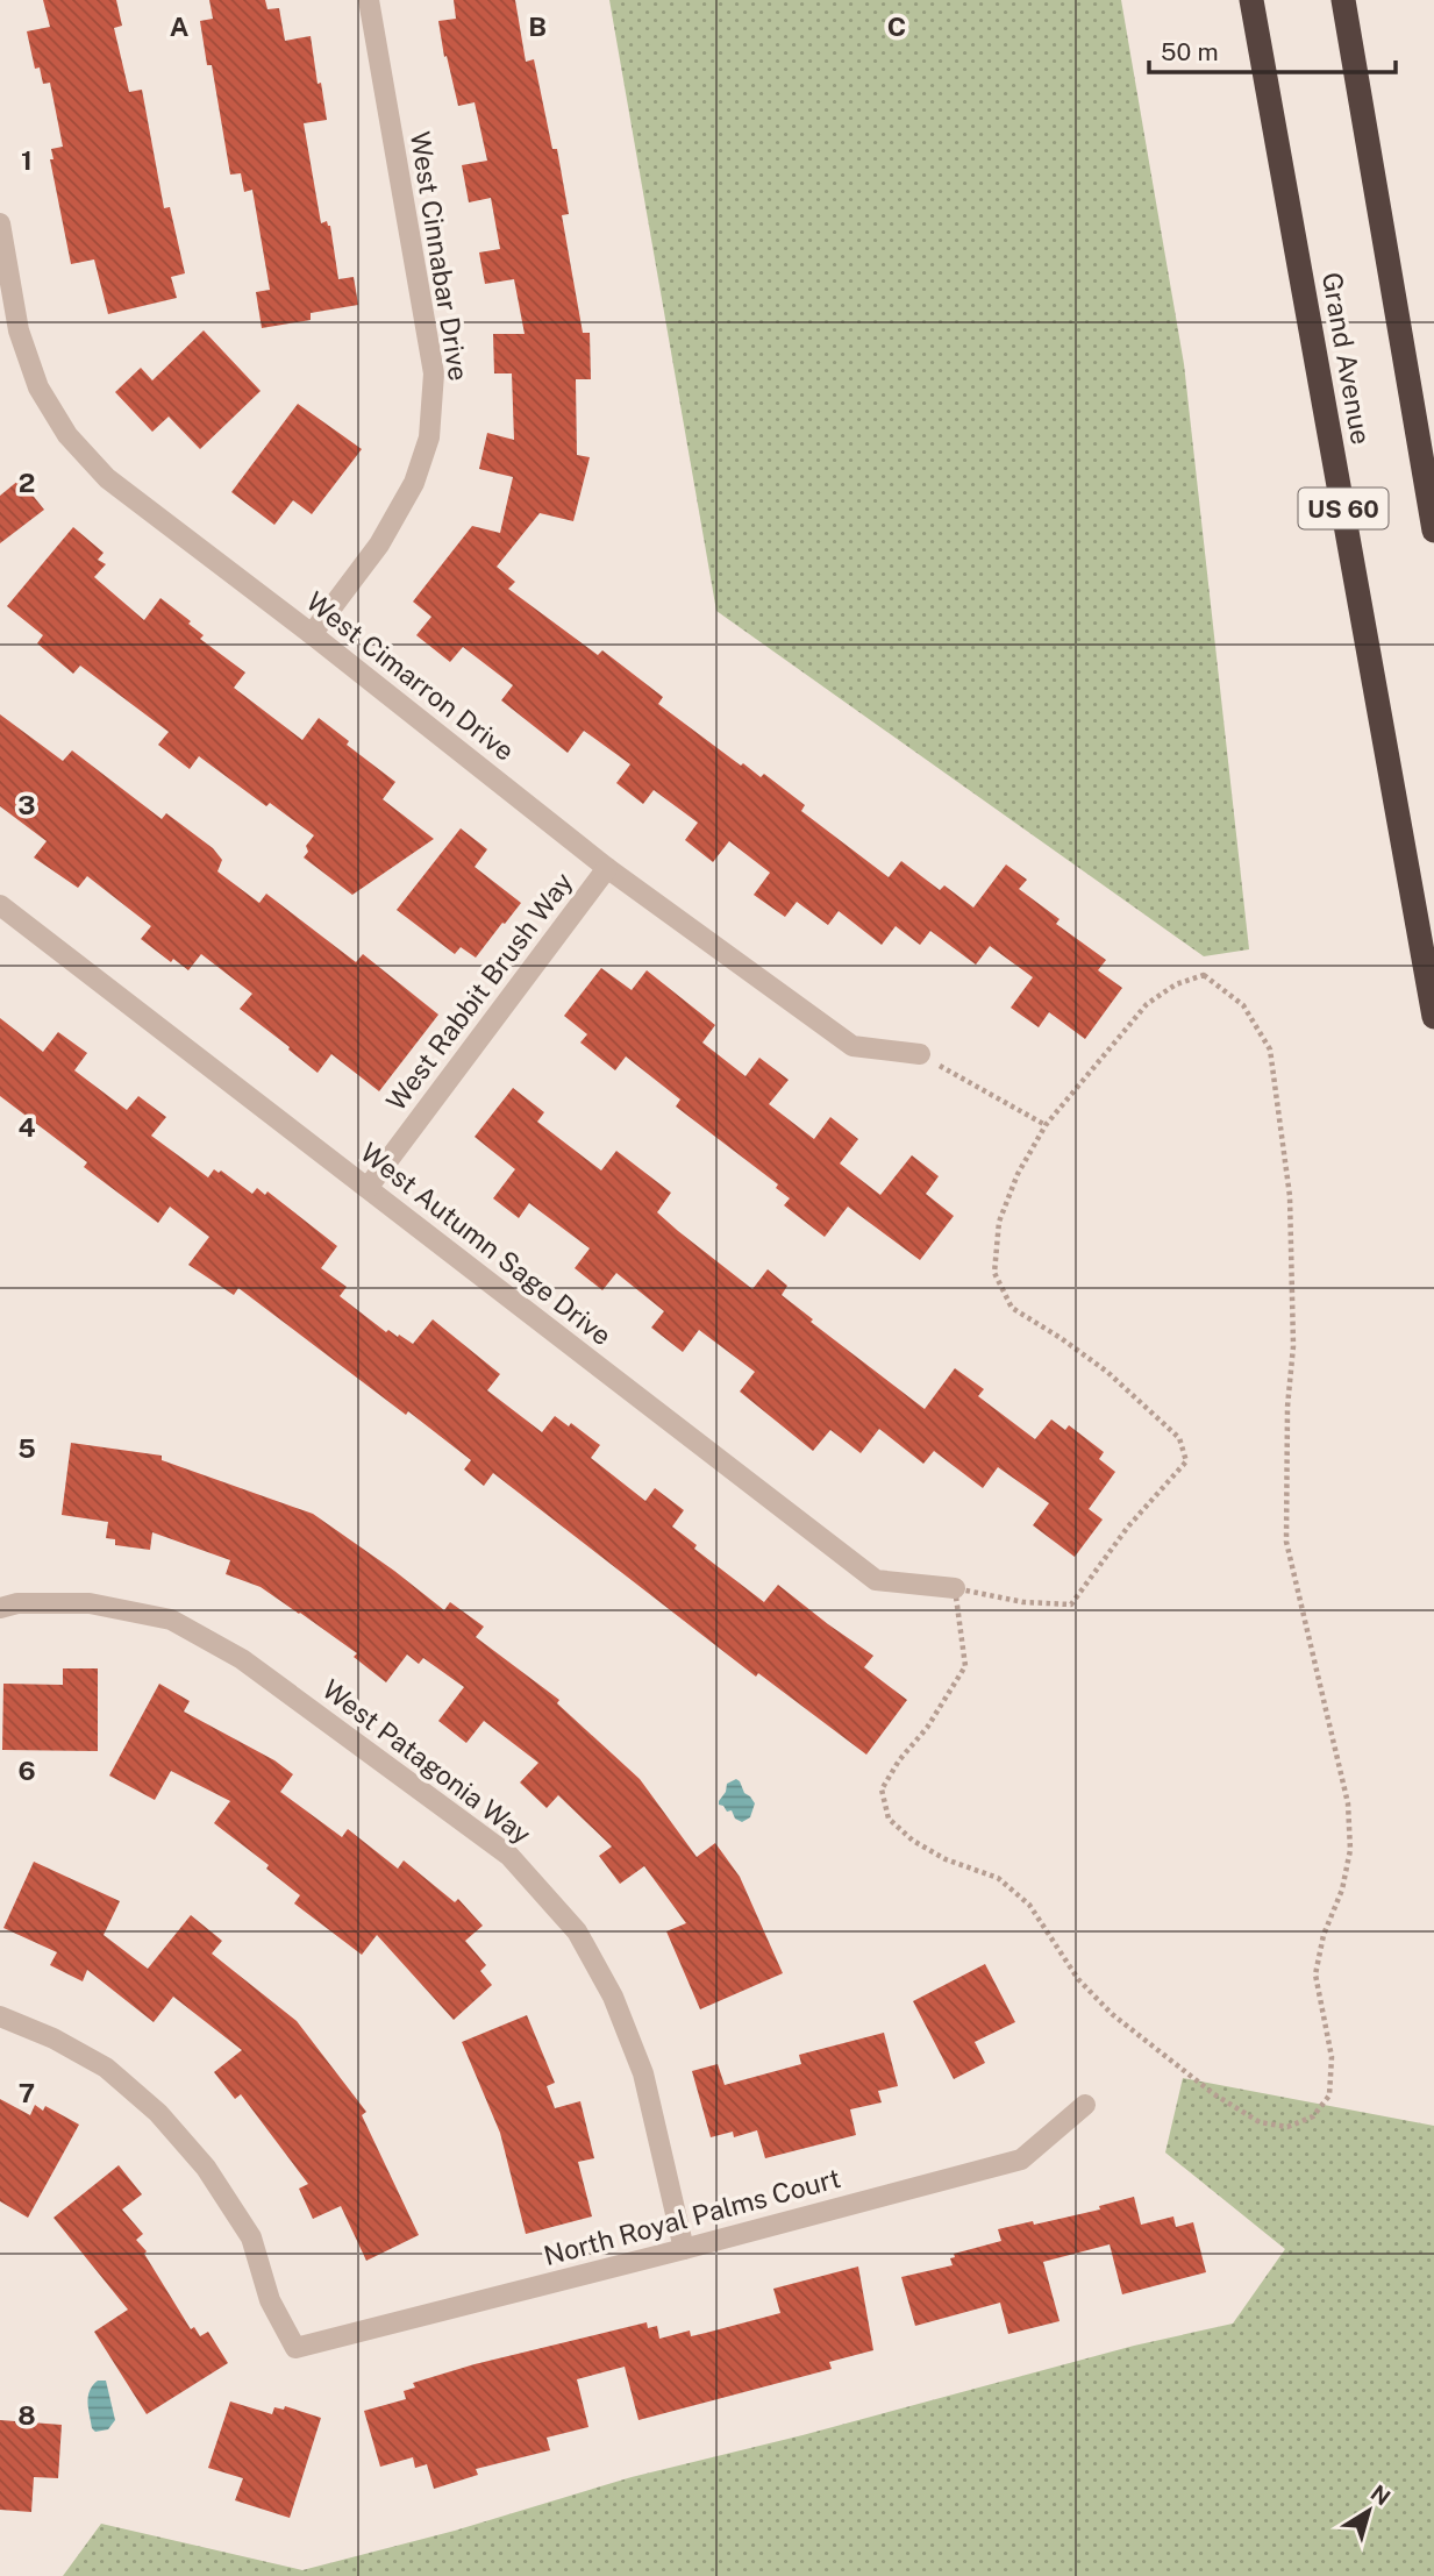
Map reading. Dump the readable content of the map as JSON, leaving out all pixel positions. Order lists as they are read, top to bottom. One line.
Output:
{"streets":{"highway":["Grand Avenue","US 60"],"street":["West Cinnabar Drive","West Cimarron Drive","West Rabbit Brush Way","West Autumn Sage Drive","West Patagonia Way","North Royal Palms Court"]},"crossings":[["West Cinnabar Drive","West Cimarron Drive"],["West Cimarron Drive","West Rabbit Brush Way"],["West Rabbit Brush Way","West Autumn Sage Drive"],["West Patagonia Way","North Royal Palms Court"]],"scale_bar":"50 m","north":"top right","grid":{"columns":["A","B","C"],"rows":["1","2","3","4","5","6","7","8"]}}
